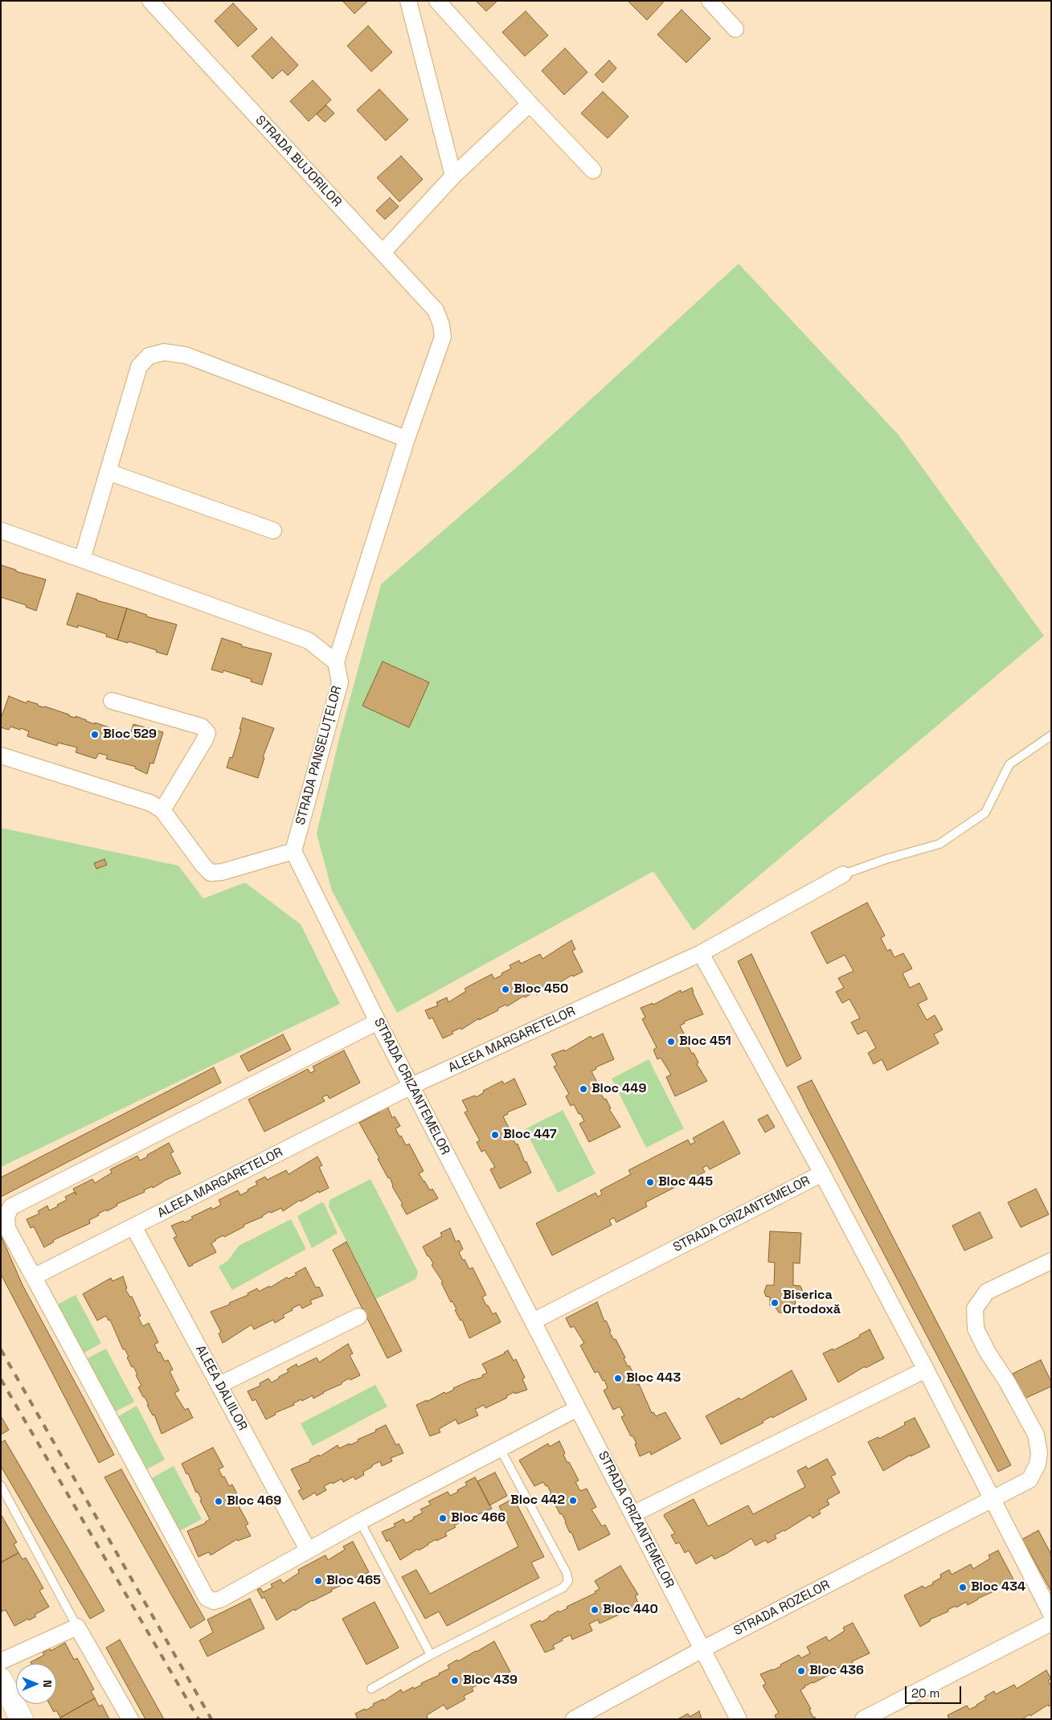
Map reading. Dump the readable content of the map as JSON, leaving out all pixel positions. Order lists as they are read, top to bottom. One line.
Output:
{"streets":{"street":["STRADA BUJORILOR","STRADA PANSELUȚELOR","ALEEA MARGARETELOR","STRADA CRIZANTEMELOR","ALEEA DALIILOR","STRADA ROZELOR"]},"crossings":[["STRADA PANSELUȚELOR","STRADA CRIZANTEMELOR"],["ALEEA MARGARETELOR","STRADA CRIZANTEMELOR"],["ALEEA MARGARETELOR","ALEEA DALIILOR"],["STRADA CRIZANTEMELOR","STRADA ROZELOR"]],"places":["Bloc 529","Bloc 450","Bloc 451","Bloc 449","Bloc 447","Bloc 445","Biserica Ortodoxă","Bloc 443","Bloc 442","Bloc 469","Bloc 466","Bloc 465","Bloc 434","Bloc 440","Bloc 436","Bloc 439"],"scale_bar":"20 m","north":"right"}
